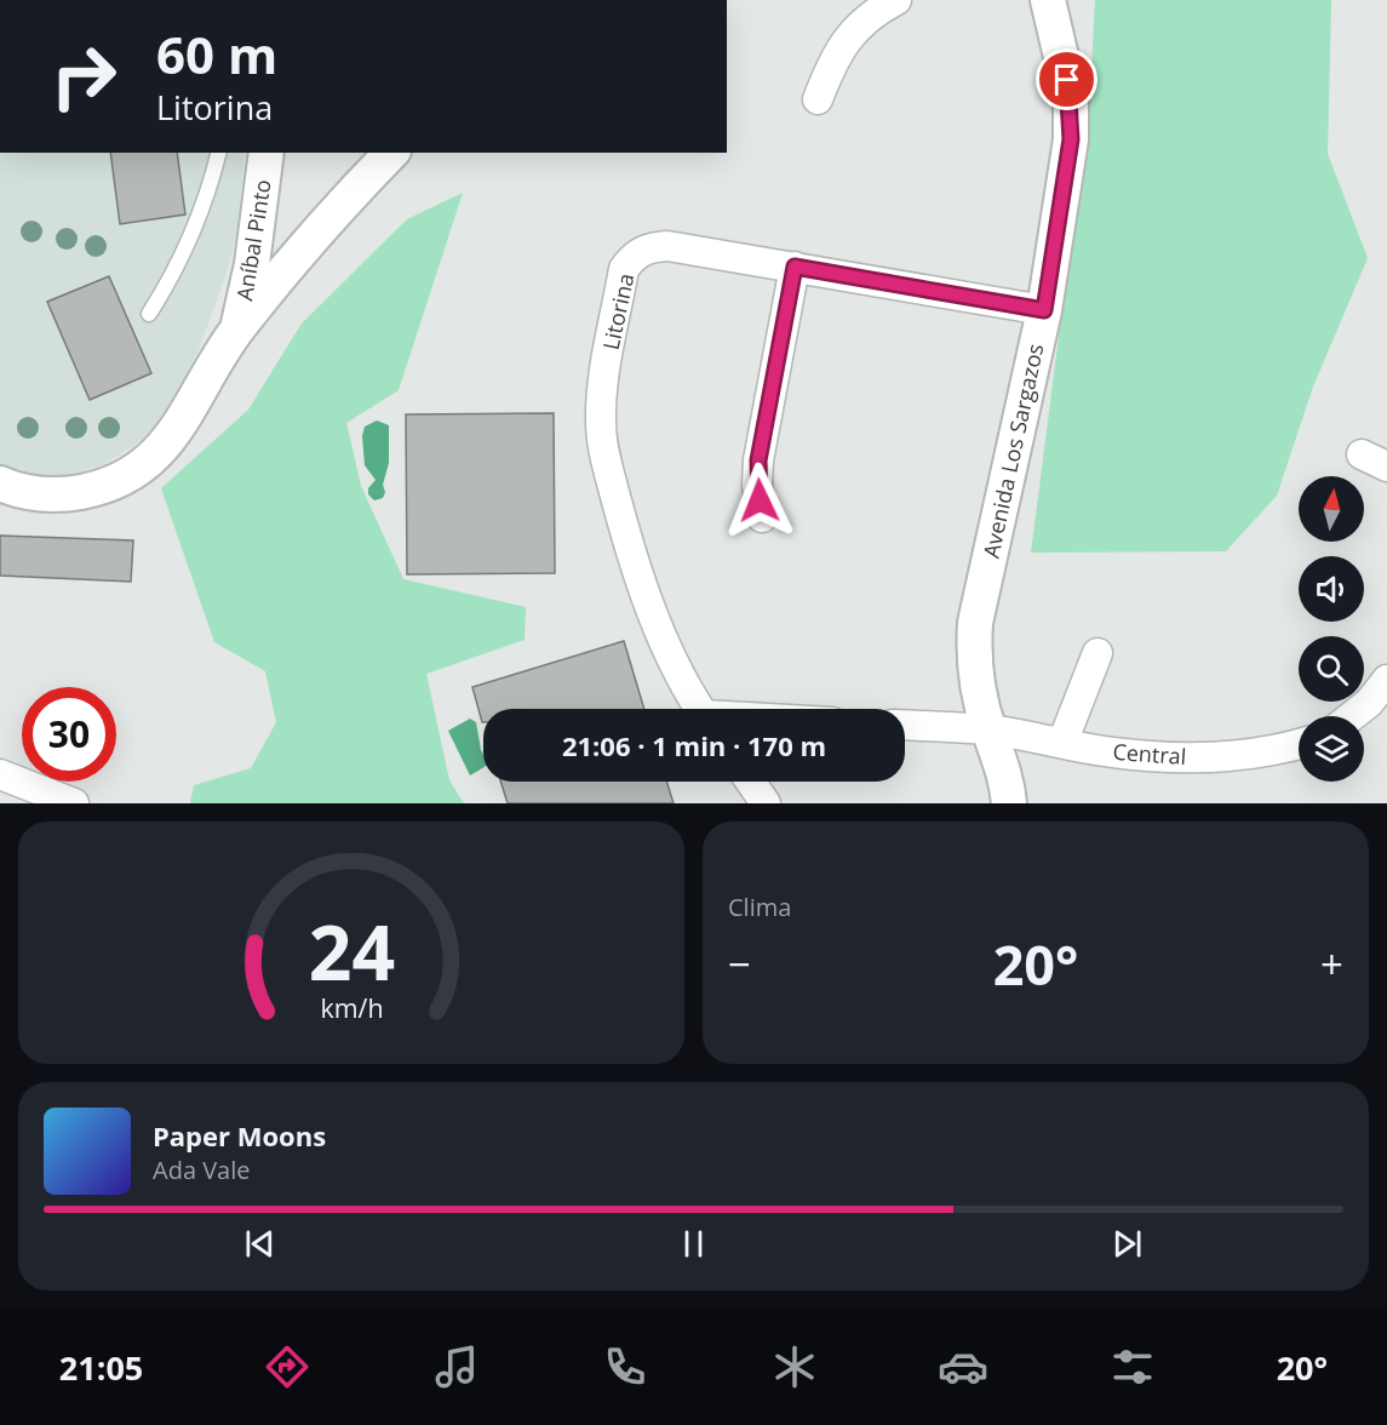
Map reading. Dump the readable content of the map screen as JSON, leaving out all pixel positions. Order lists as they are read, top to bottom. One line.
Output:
{"streets":{"street":["Aníbal Pinto","Litorina","Avenida Los Sargazos","Central"]},"crossings":[["Litorina","Avenida Los Sargazos"],["Avenida Los Sargazos","Central"]],"north":"top","page":{"turn":["60 m","Litorina"],"limit":"30","trip":"21:06 · 1 min · 170 m","tile":"Clima","heat":["−","20°","+"],"song":["Paper Moons","Ada Vale"],"tabs":["21:05","20°"],"gauge":["24","km/h"]}}
